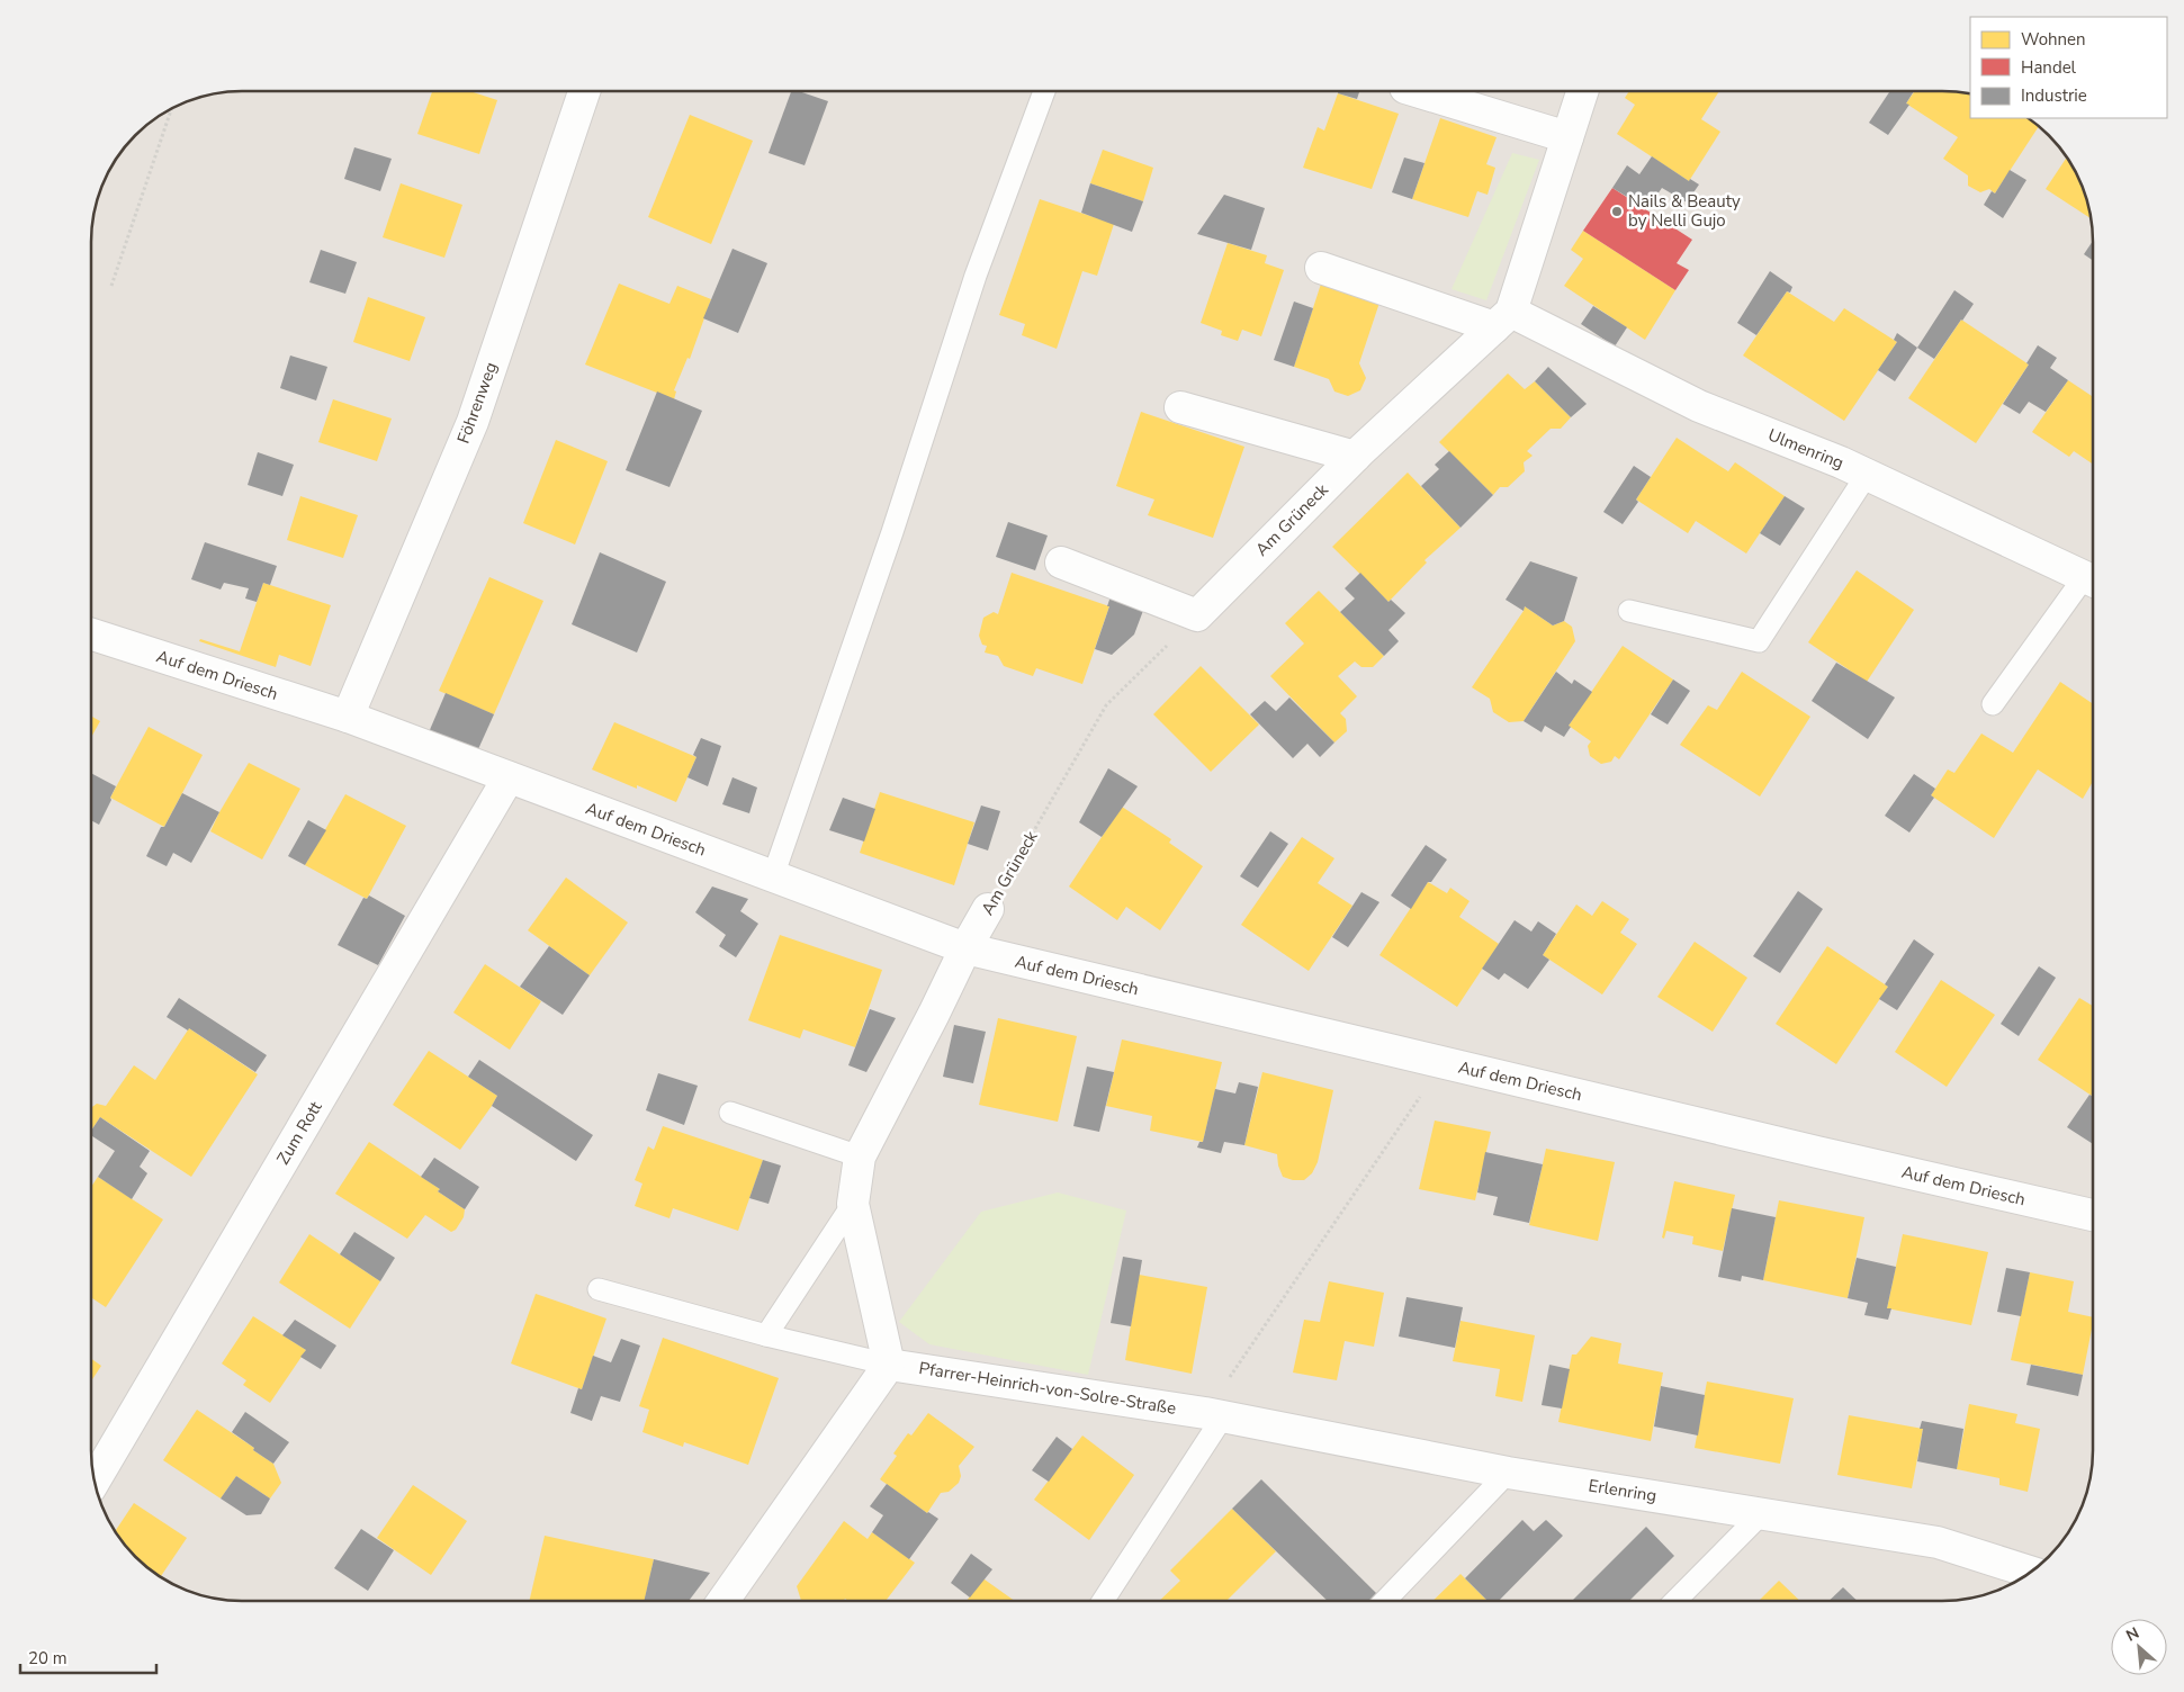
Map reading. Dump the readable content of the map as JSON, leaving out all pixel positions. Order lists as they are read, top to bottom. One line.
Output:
{"streets":{"street":["Föhrenweg","Ulmenring","Am Grüneck","Auf dem Driesch","Zum Rott","Pfarrer-Heinrich-von-Solre-Straße","Erlenring"]},"crossings":[["Föhrenweg","Auf dem Driesch"],["Ulmenring","Am Grüneck"],["Am Grüneck","Auf dem Driesch"],["Auf dem Driesch","Zum Rott"],["Pfarrer-Heinrich-von-Solre-Straße","Erlenring"]],"places":["Nails & Beauty by Nelli Gujo"],"legend":["Wohnen","Handel","Industrie"],"scale_bar":"20 m","north":"top left"}
